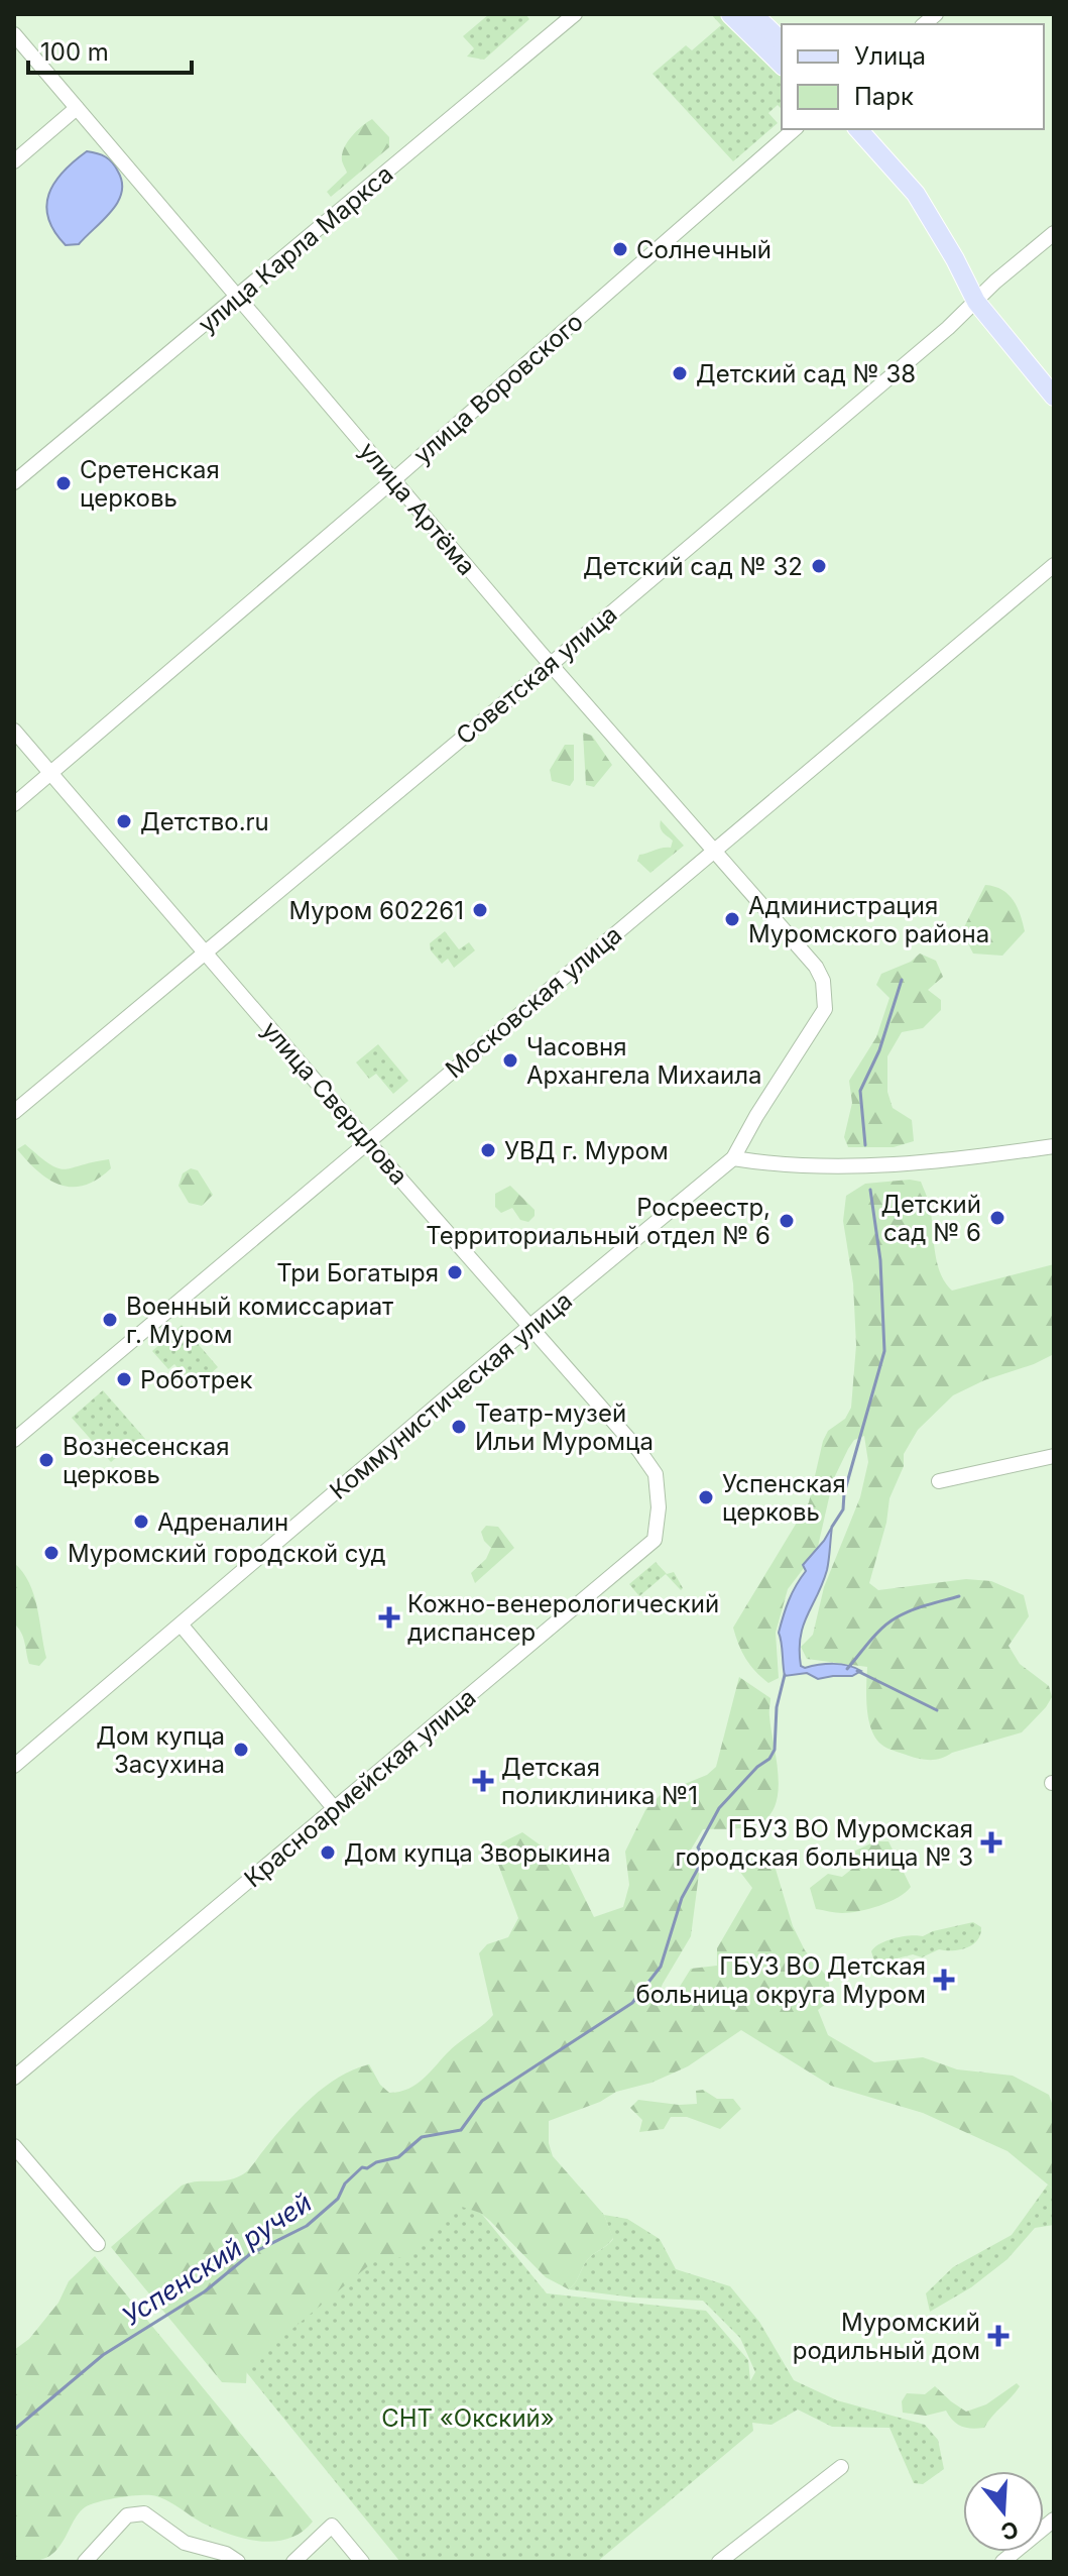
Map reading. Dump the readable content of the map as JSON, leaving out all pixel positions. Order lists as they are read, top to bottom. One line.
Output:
{"streets":{"street":["улица Карла Маркса","улица Воровского","улица Артёма","Советская улица","Московская улица","улица Свердлова","Коммунистическая улица","Красноармейская улица"]},"crossings":[["улица Карла Маркса","улица Артёма"],["улица Воровского","улица Артёма"],["улица Воровского","улица Свердлова"],["улица Артёма","Советская улица"],["улица Артёма","Московская улица"],["улица Артёма","Коммунистическая улица"],["Советская улица","улица Свердлова"],["Московская улица","улица Свердлова"],["улица Свердлова","Коммунистическая улица"],["улица Свердлова","Красноармейская улица"]],"water":["Успенский ручей"],"parks":["СНТ «Окский»"],"places":{"other":["Солнечный","Детский сад № 38","Сретенская церковь","Детский сад № 32","Детство.ru","Муром 602261","Администрация Муромского района","Часовня Архангела Михаила","УВД г. Муром","Детский сад № 6","Росреестр, Территориальный отдел № 6","Три Богатыря","Военный комиссариат г. Муром","Роботрек","Театр-музей Ильи Муромца","Вознесенская церковь","Успенская церковь","Адреналин","Муромский городской суд","Дом купца Засухина","Дом купца Зворыкина"],"health":["Кожно-венерологический диспансер","Детская поликлиника №1","ГБУЗ ВО Муромская городская больница № 3","ГБУЗ ВО Детская больница округа Муром","Муромский родильный дом"]},"legend":["Улица","Парк"],"scale_bar":"100 m","north":"bottom"}
